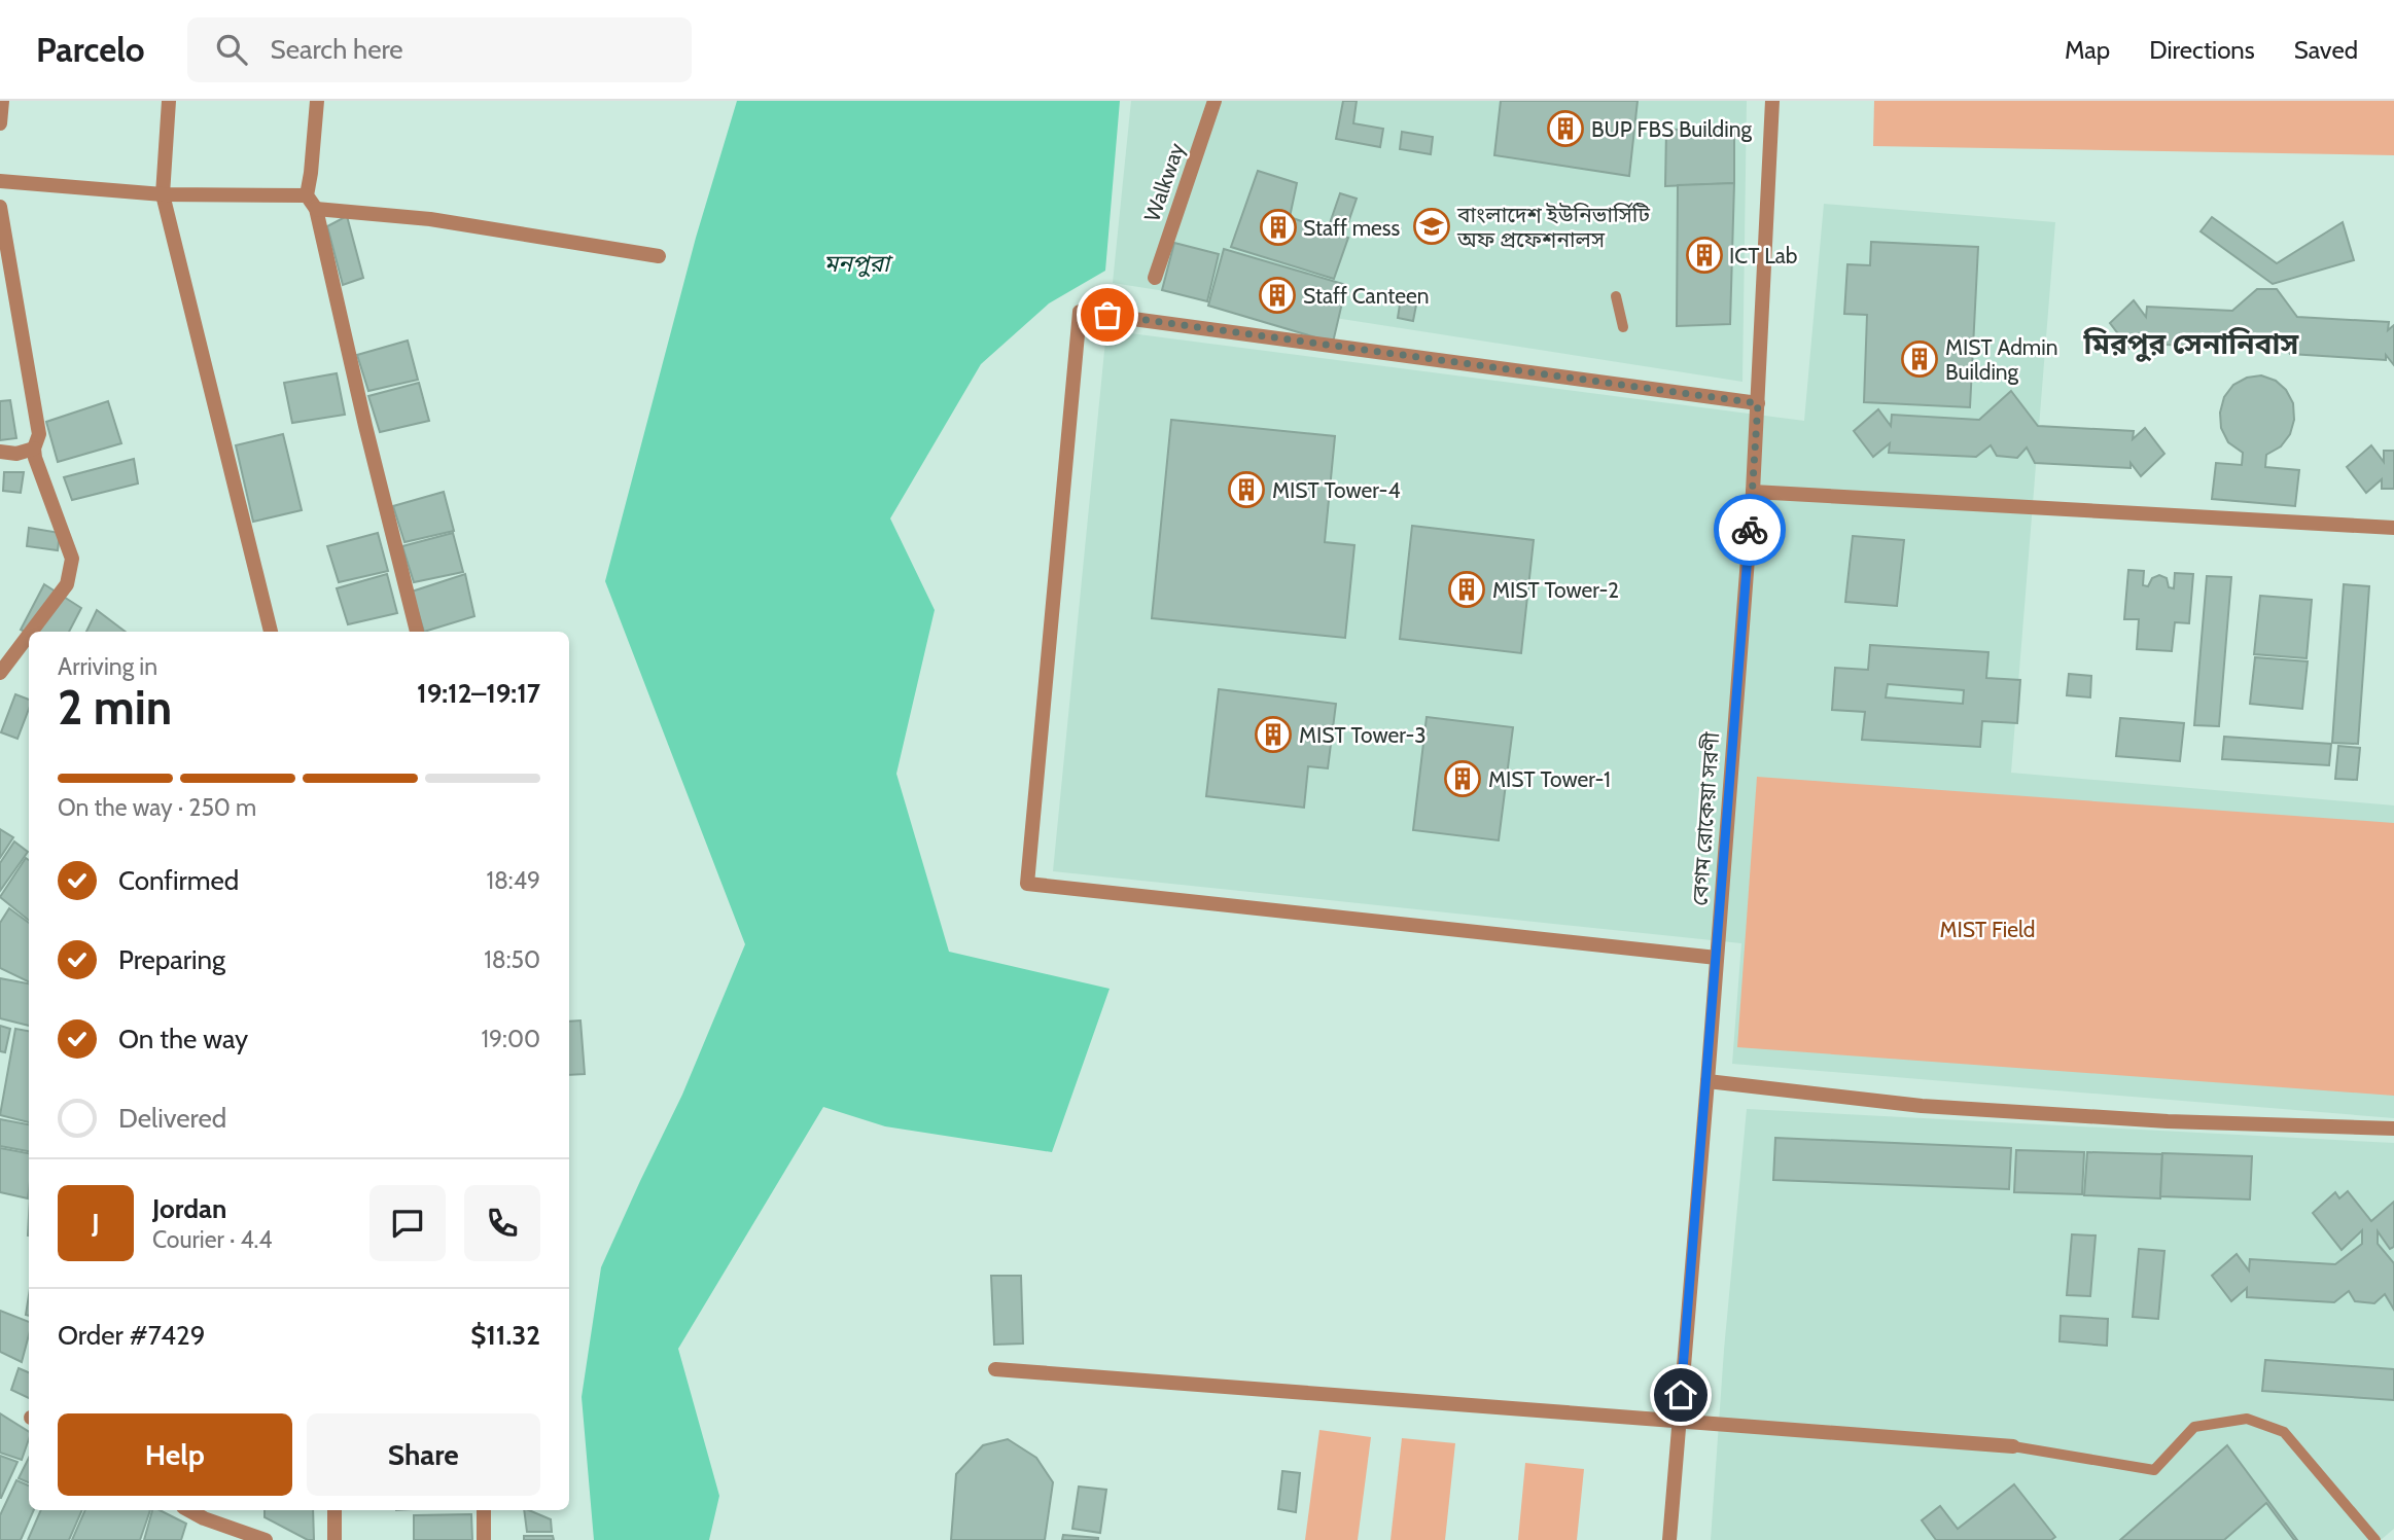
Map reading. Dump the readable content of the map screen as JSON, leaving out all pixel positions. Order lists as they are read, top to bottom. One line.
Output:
{"streets":{"street":["Walkway","বেগম রোকেয়া সরণী"]},"districts":["মিরপুর সেনানিবাস"],"water":["মনপুরা"],"parks":["MIST Field"],"places":{"building":["BUP FBS Building","Staff mess","ICT Lab","Staff Canteen","MIST Admin Building","MIST Tower-4","MIST Tower-2","MIST Tower-3","MIST Tower-1"],"school or university":["বাংলাদেশ ইউনিভার্সিটি অফ প্রফেশনালস"]},"page":{"header":"Parcelo","search":"Search here","nav":["Map","Directions","Saved"],"heading":["2 min","Arriving in","19:12–19:17"],"panel":["Jordan","Courier · 4.4","Order #7429","$11.32"],"bar":"On the way · 250 m","list":[["Confirmed","18:49"],["Preparing","18:50"],["On the way","19:00"],"Delivered"],"round":"J","buttons":["Help","Share"]}}
